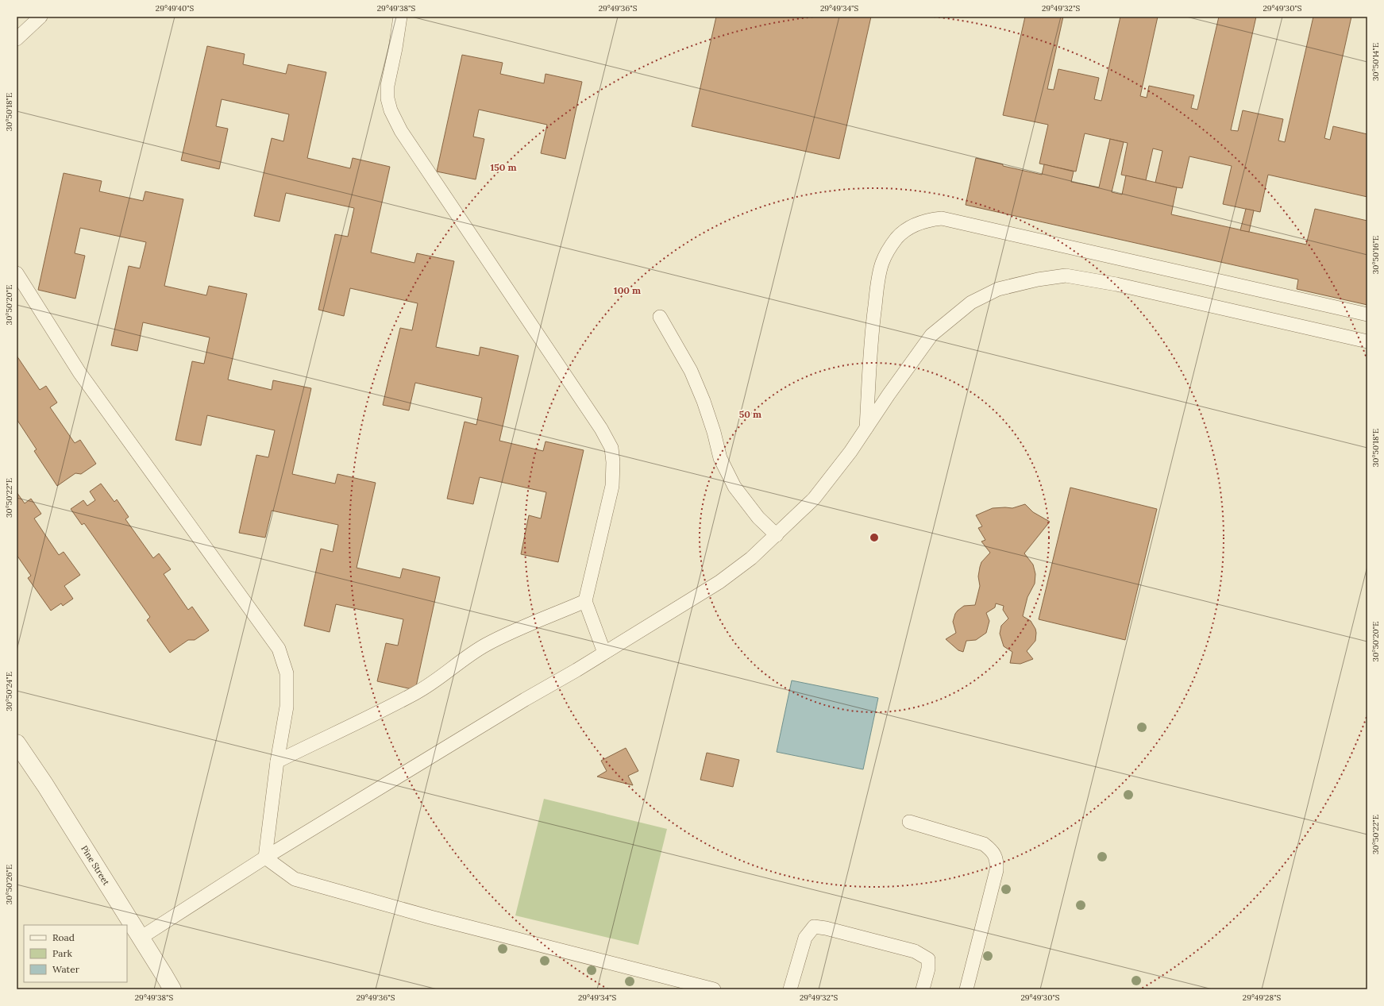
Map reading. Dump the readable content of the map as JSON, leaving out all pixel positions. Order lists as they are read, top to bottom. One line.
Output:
{"streets":{"street":["Pine Street"]},"legend":["Road","Park","Water"],"coordinates":["29°49'40\"S","29°49'38\"S","29°49'36\"S","29°49'34\"S","29°49'32\"S","29°49'30\"S","30°50'14\"E","30°50'18\"E","30°50'16\"E","30°50'20\"E","30°50'22\"E","30°50'24\"E","30°50'26\"E","29°49'28\"S"],"rings":["150 m","100 m","50 m"]}
